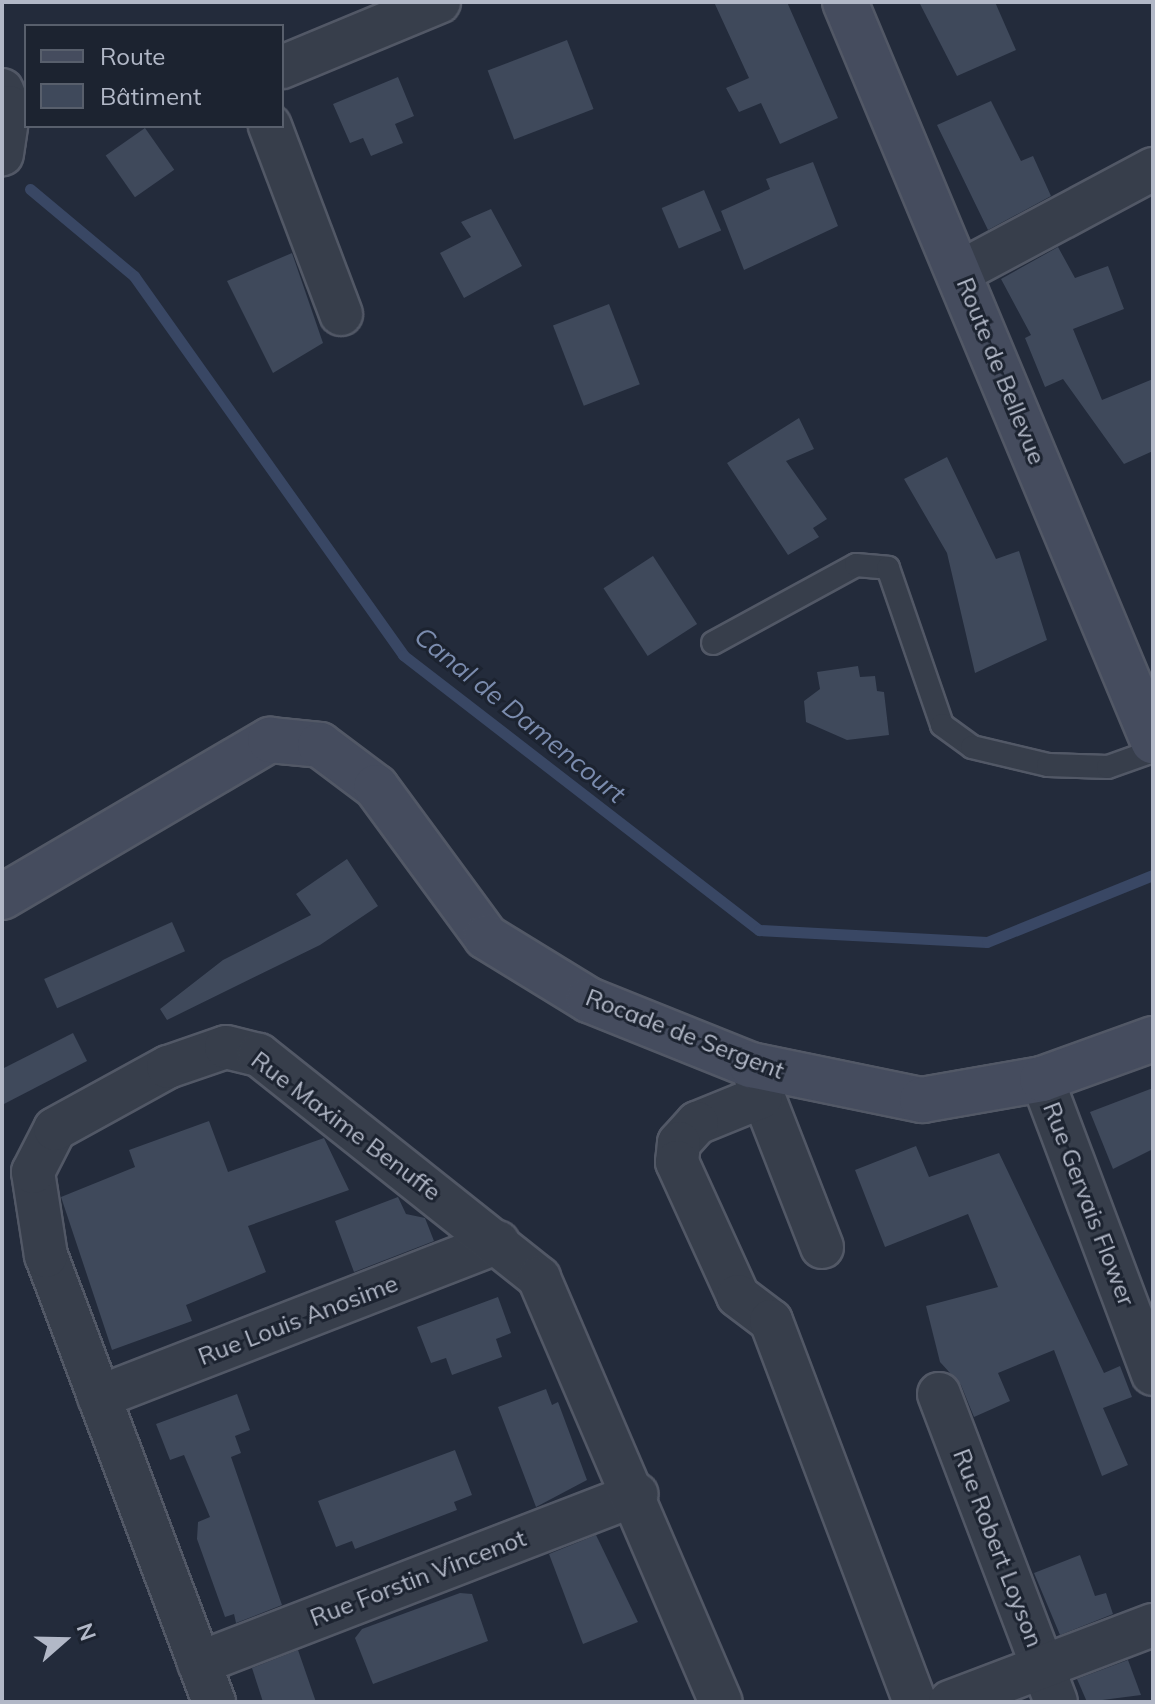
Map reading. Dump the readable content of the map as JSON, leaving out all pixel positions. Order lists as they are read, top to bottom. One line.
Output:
{"streets":{"main road":["Route de Bellevue","Rocade de Sergent"],"street":["Rue Maxime Benuffe","Rue Gervais Flower","Rue Louis Anosime","Rue Robert Loyson","Rue Forstin Vincenot"]},"crossings":[["Rocade de Sergent","Rue Gervais Flower"],["Rue Maxime Benuffe","Rue Louis Anosime"],["Rue Maxime Benuffe","Rue Forstin Vincenot"]],"water":["Canal de Damencourt"],"legend":["Route","Bâtiment"],"north":"right"}
